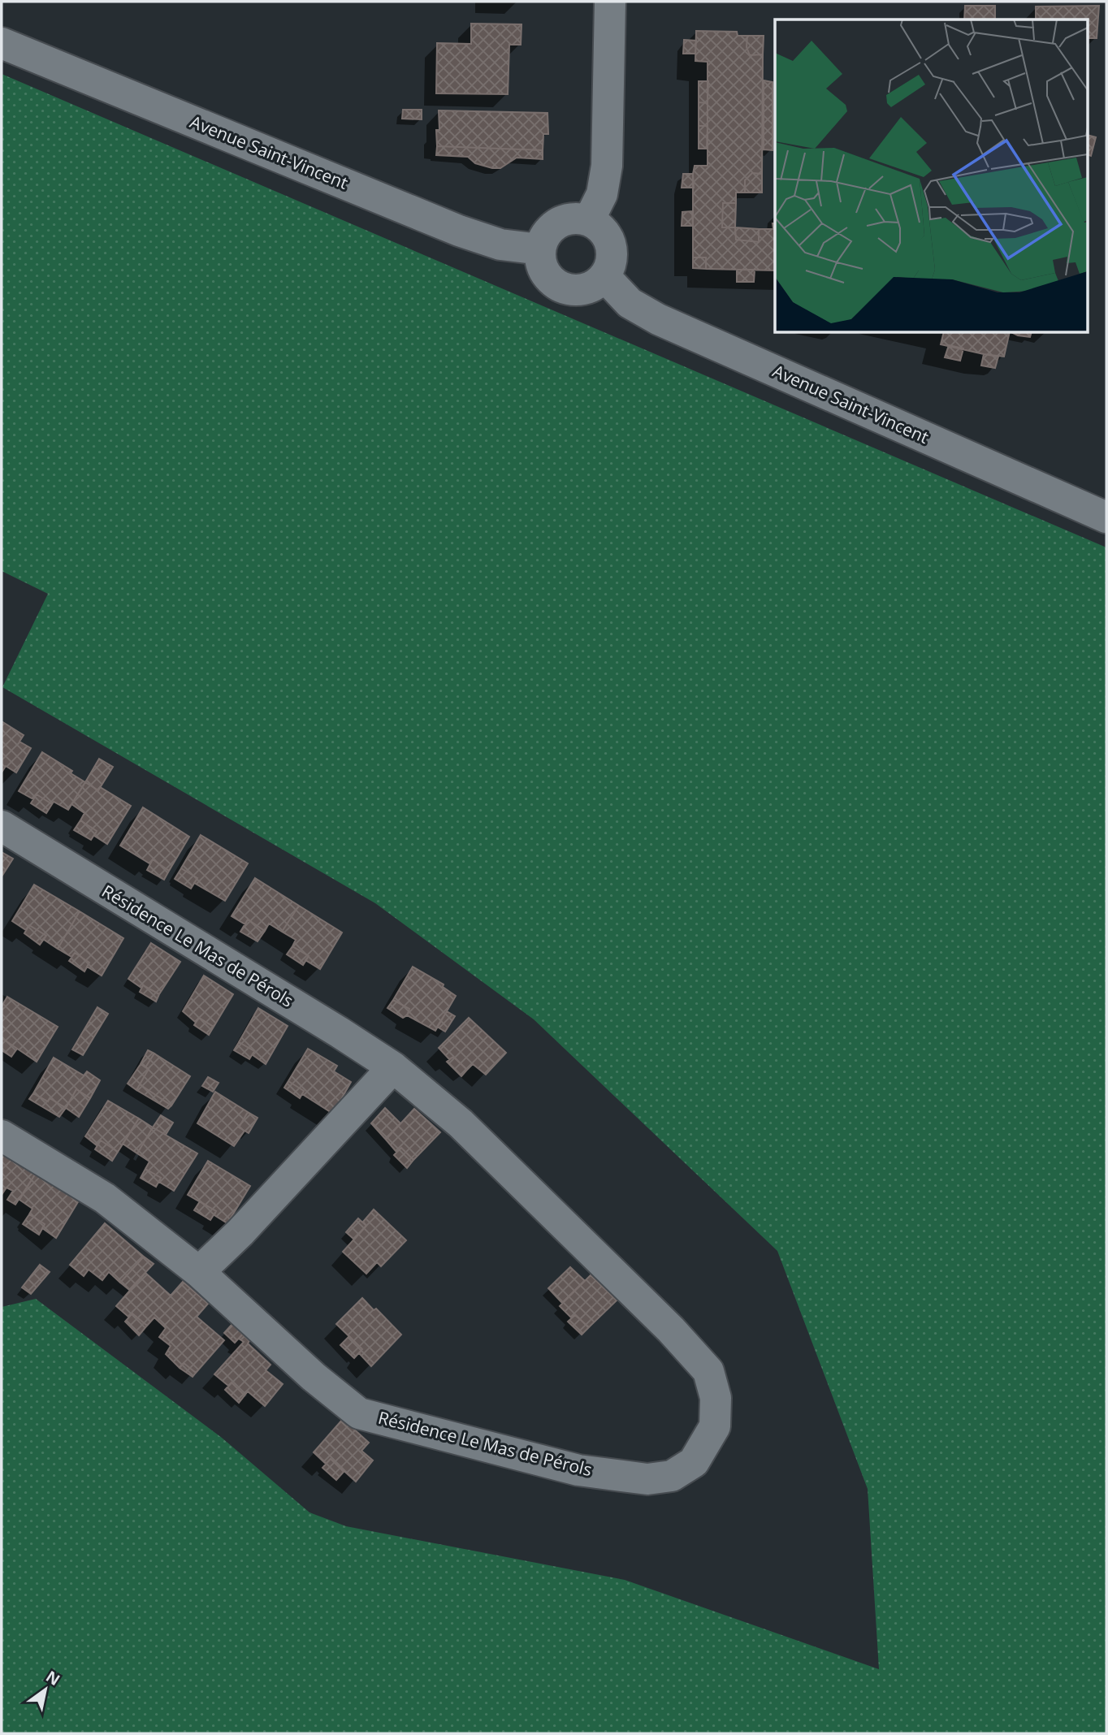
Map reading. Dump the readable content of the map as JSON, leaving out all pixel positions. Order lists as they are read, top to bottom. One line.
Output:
{"streets":{"street":["Avenue Saint-Vincent","Résidence Le Mas de Pérols"]},"north":"top right"}
